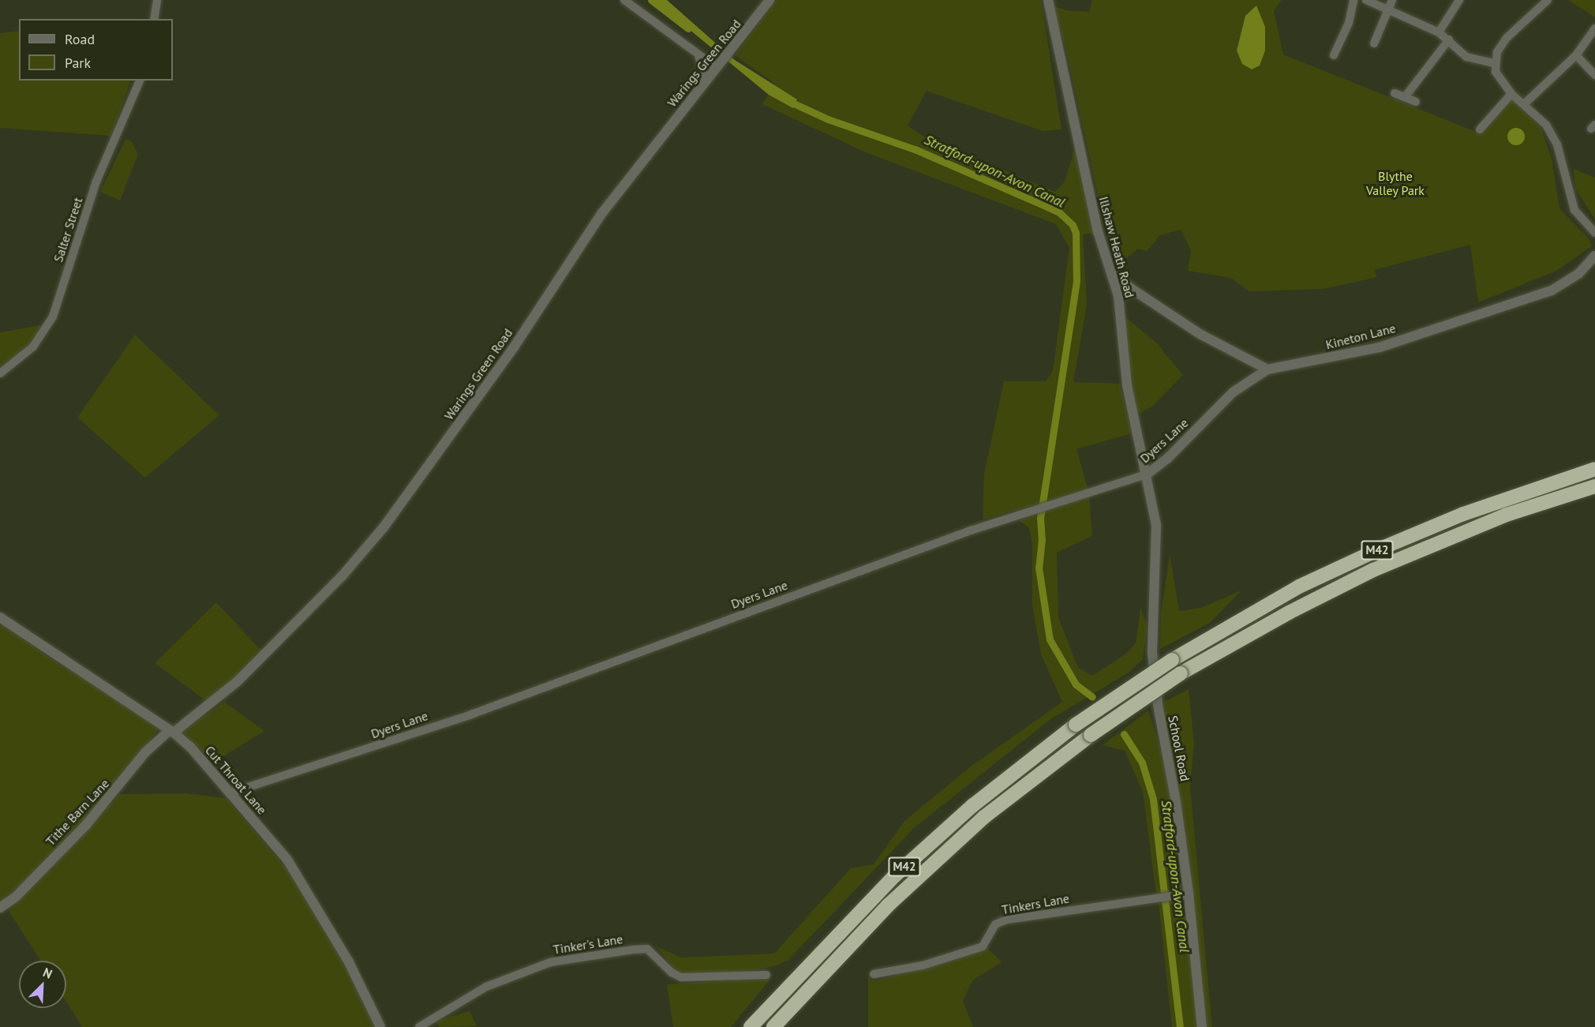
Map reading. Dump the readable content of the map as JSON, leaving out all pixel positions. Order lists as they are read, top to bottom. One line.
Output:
{"streets":{"highway":["M42"],"street":["Warings Green Road","Salter Street","Illshaw Heath Road","Kineton Lane","Dyers Lane","School Road","Cut Throat Lane","Tithe Barn Lane","Tinkers Lane","Tinker's Lane"]},"crossings":[["Warings Green Road","Cut Throat Lane"],["Warings Green Road","Tithe Barn Lane"],["Illshaw Heath Road","Dyers Lane"],["Illshaw Heath Road","School Road"],["Kineton Lane","Dyers Lane"],["Dyers Lane","School Road"],["Dyers Lane","Cut Throat Lane"],["School Road","Tinkers Lane"],["Cut Throat Lane","Tithe Barn Lane"]],"water":["Stratford-upon-Avon Canal"],"parks":["Blythe Valley Park"],"legend":["Road","Park"],"north":"top right"}
